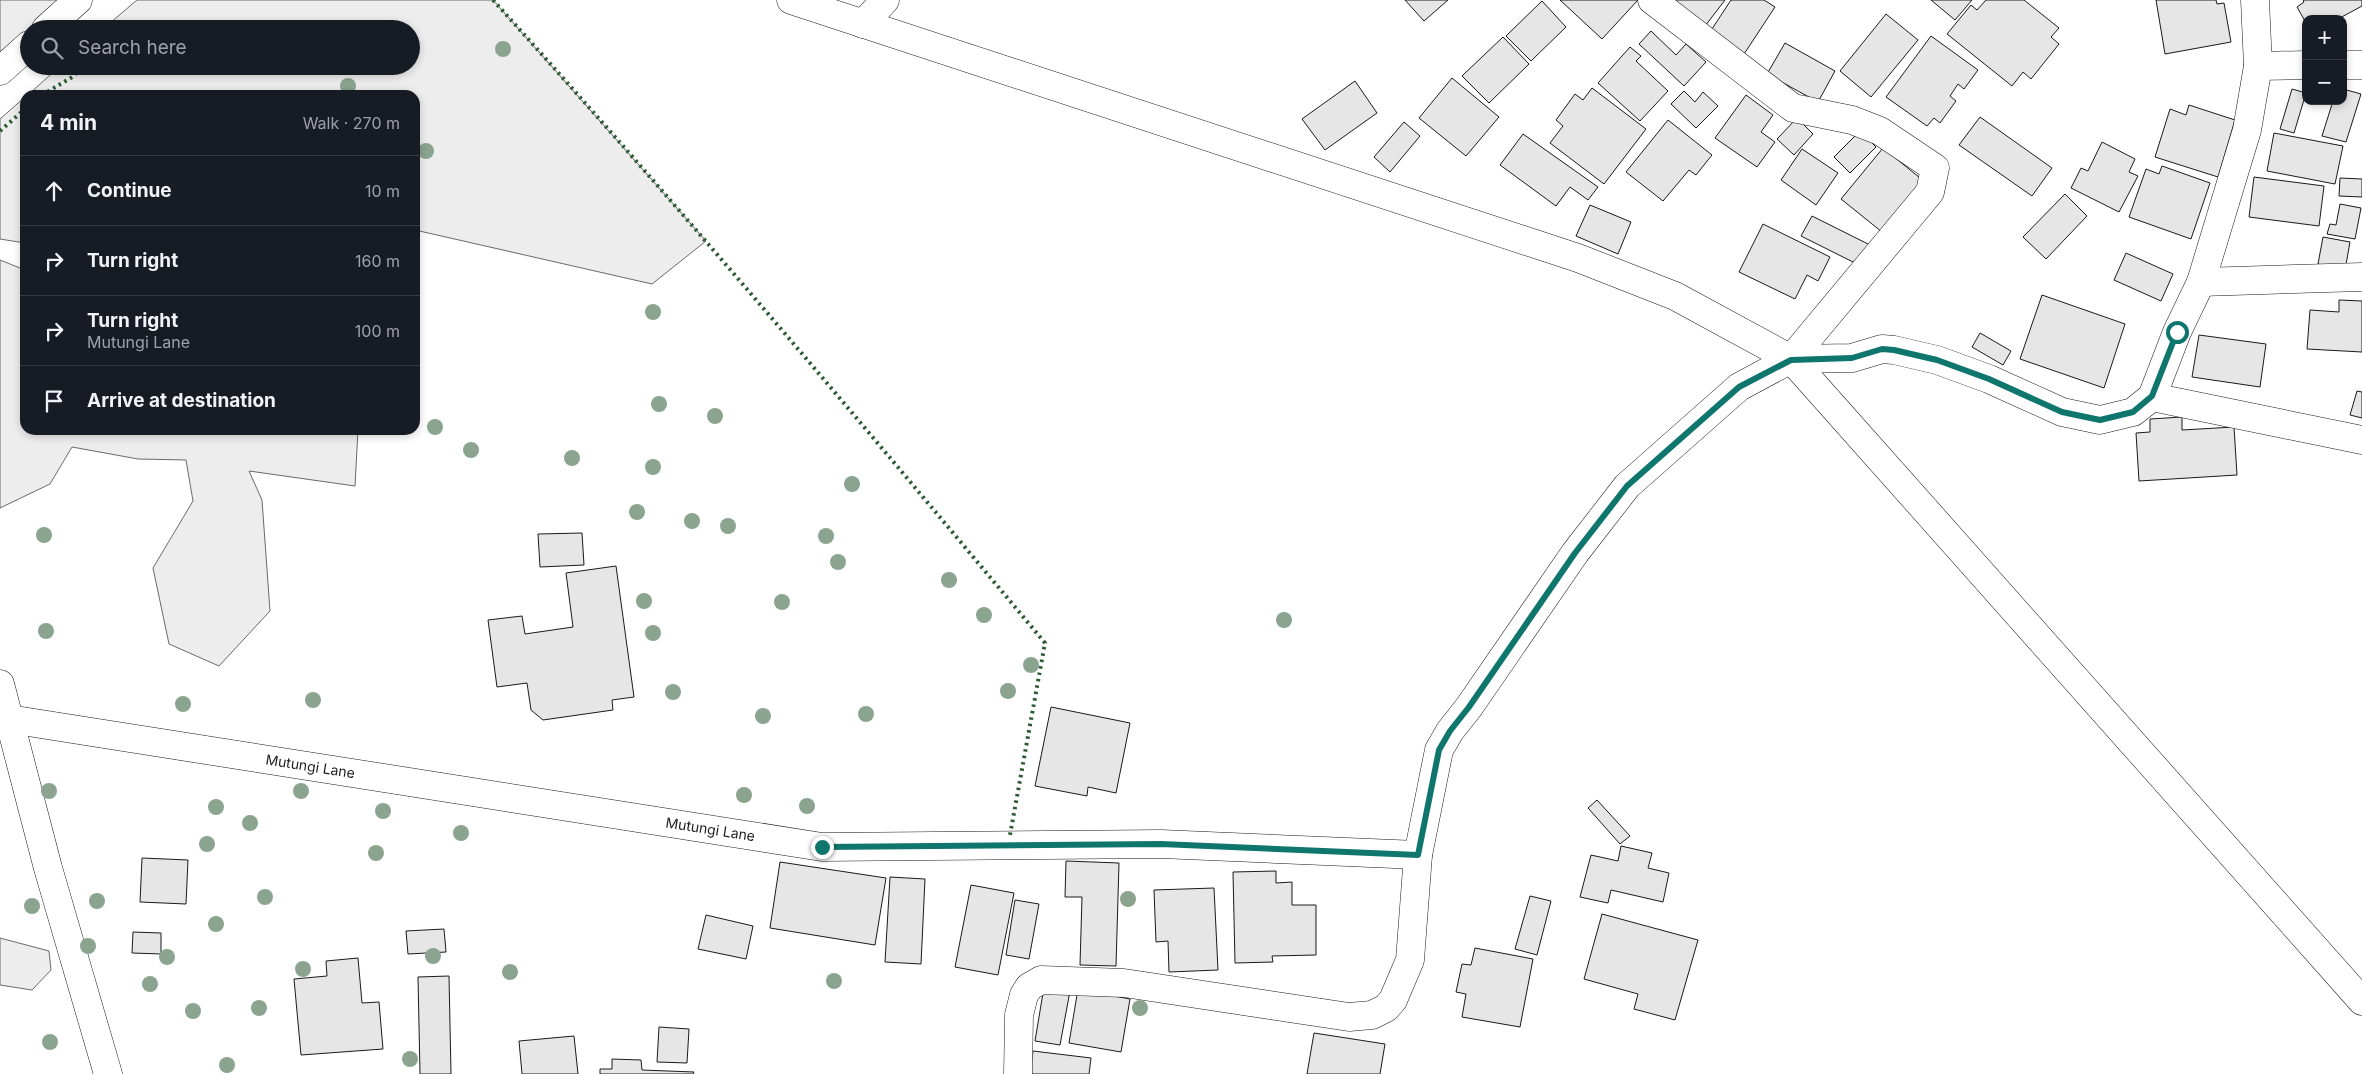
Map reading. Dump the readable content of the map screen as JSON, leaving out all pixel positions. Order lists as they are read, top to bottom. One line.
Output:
{"streets":{"street":["Mutungi Lane"]},"page":{"map_buttons":["+","−"],"search":"Search here","heading":["4 min","Walk · 270 m"],"list":[["Continue","10 m"],["Turn right","160 m"],["Turn right","Mutungi Lane","100 m"],"Arrive at destination"]}}
